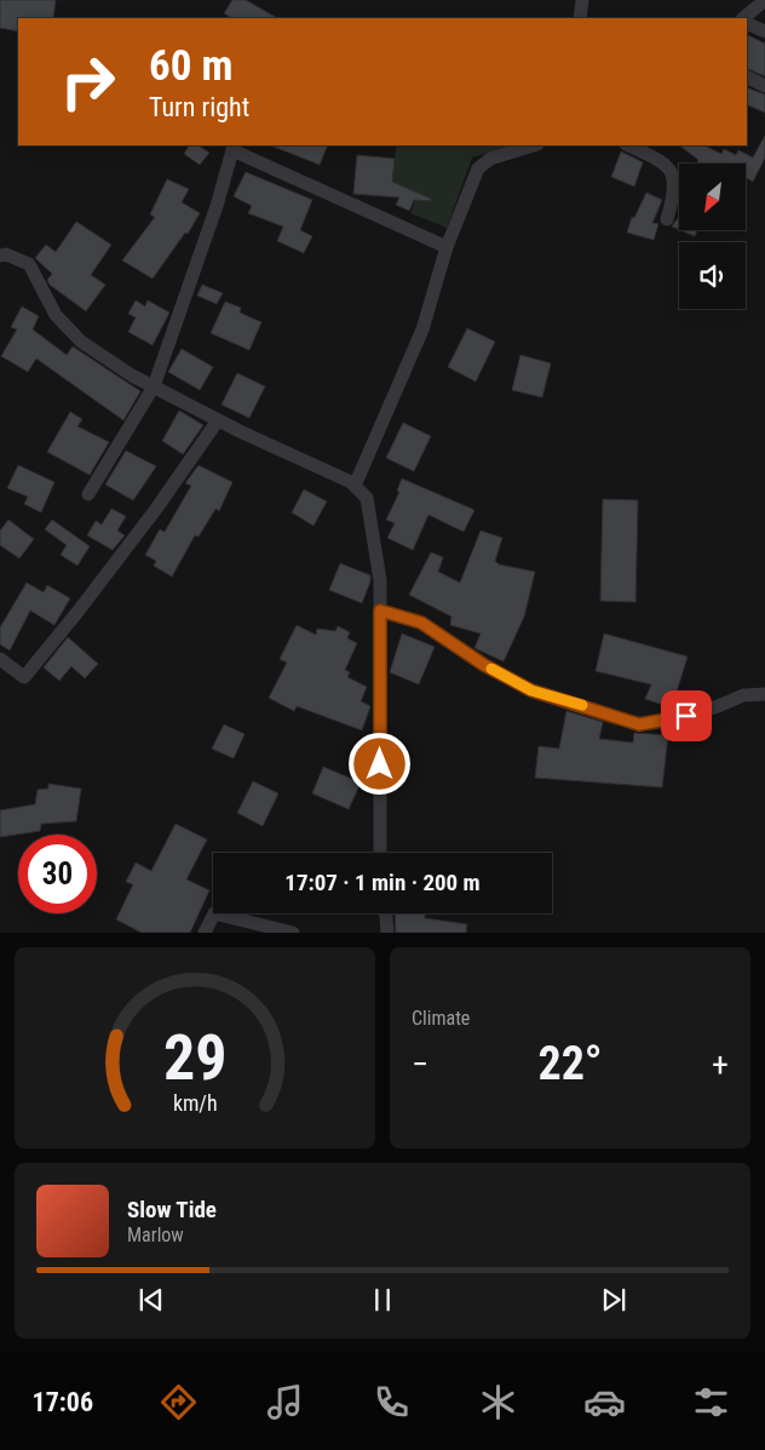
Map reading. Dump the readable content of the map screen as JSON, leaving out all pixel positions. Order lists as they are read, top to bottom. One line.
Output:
{"north":"bottom left","page":{"turn":["60 m","Turn right"],"limit":"30","trip":"17:07 · 1 min · 200 m","tile":"Climate","heat":["−","22°","+"],"song":["Slow Tide","Marlow"],"tabs":"17:06","gauge":["29","km/h"]}}
